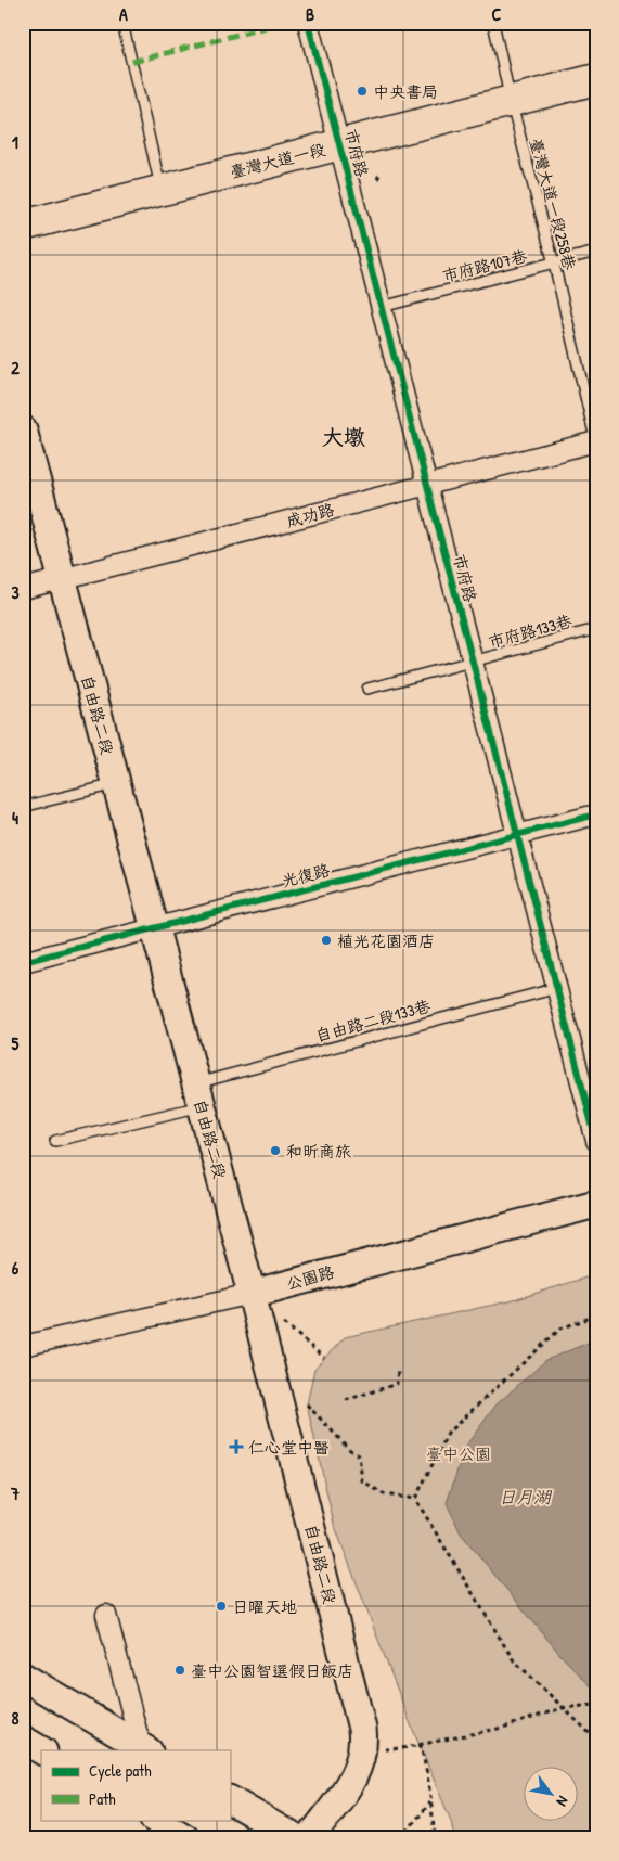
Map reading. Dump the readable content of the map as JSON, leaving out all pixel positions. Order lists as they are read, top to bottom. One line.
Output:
{"streets":{"main road":["臺灣大道一段","自由路二段","公園路"],"street":["市府路","成功路","光復路"],"lane":["臺灣大道一段258巷","市府路107巷","市府路133巷","自由路二段133巷"]},"crossings":[["市府路","臺灣大道一段"],["市府路","市府路107巷"],["市府路","成功路"],["市府路","市府路133巷"],["市府路","光復路"],["市府路","自由路二段133巷"],["臺灣大道一段","臺灣大道一段258巷"],["臺灣大道一段258巷","市府路107巷"],["臺灣大道一段258巷","成功路"],["成功路","自由路二段"],["自由路二段","光復路"],["自由路二段","自由路二段133巷"],["自由路二段","公園路"]],"districts":["大墩"],"water":["日月湖"],"parks":["臺中公園"],"places":{"other":["中央書局","植光花園酒店","和昕商旅","日曜天地","臺中公園智選假日飯店"],"health":["仁心堂中醫"]},"legend":["Cycle path","Path"],"north":"bottom right","grid":{"columns":["A","B","C"],"rows":["1","2","3","4","5","6","7","8"]}}
